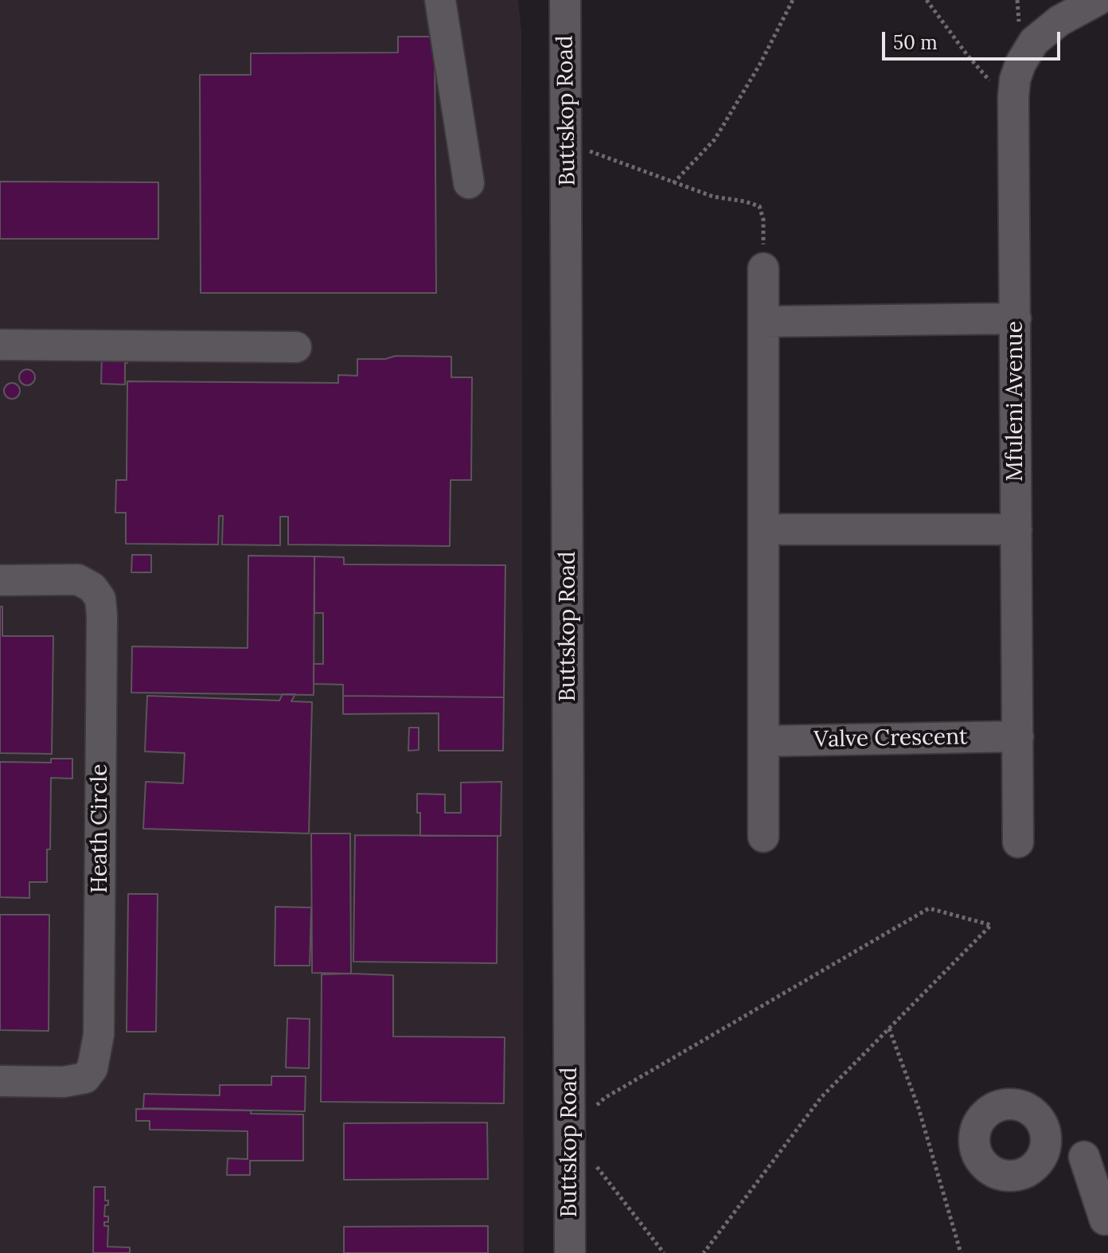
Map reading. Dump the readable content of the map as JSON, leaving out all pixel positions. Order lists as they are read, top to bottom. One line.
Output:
{"streets":{"street":["Buttskop Road","Mfuleni Avenue","Valve Crescent","Heath Circle"]},"crossings":[["Mfuleni Avenue","Valve Crescent"]],"scale_bar":"50 m"}
